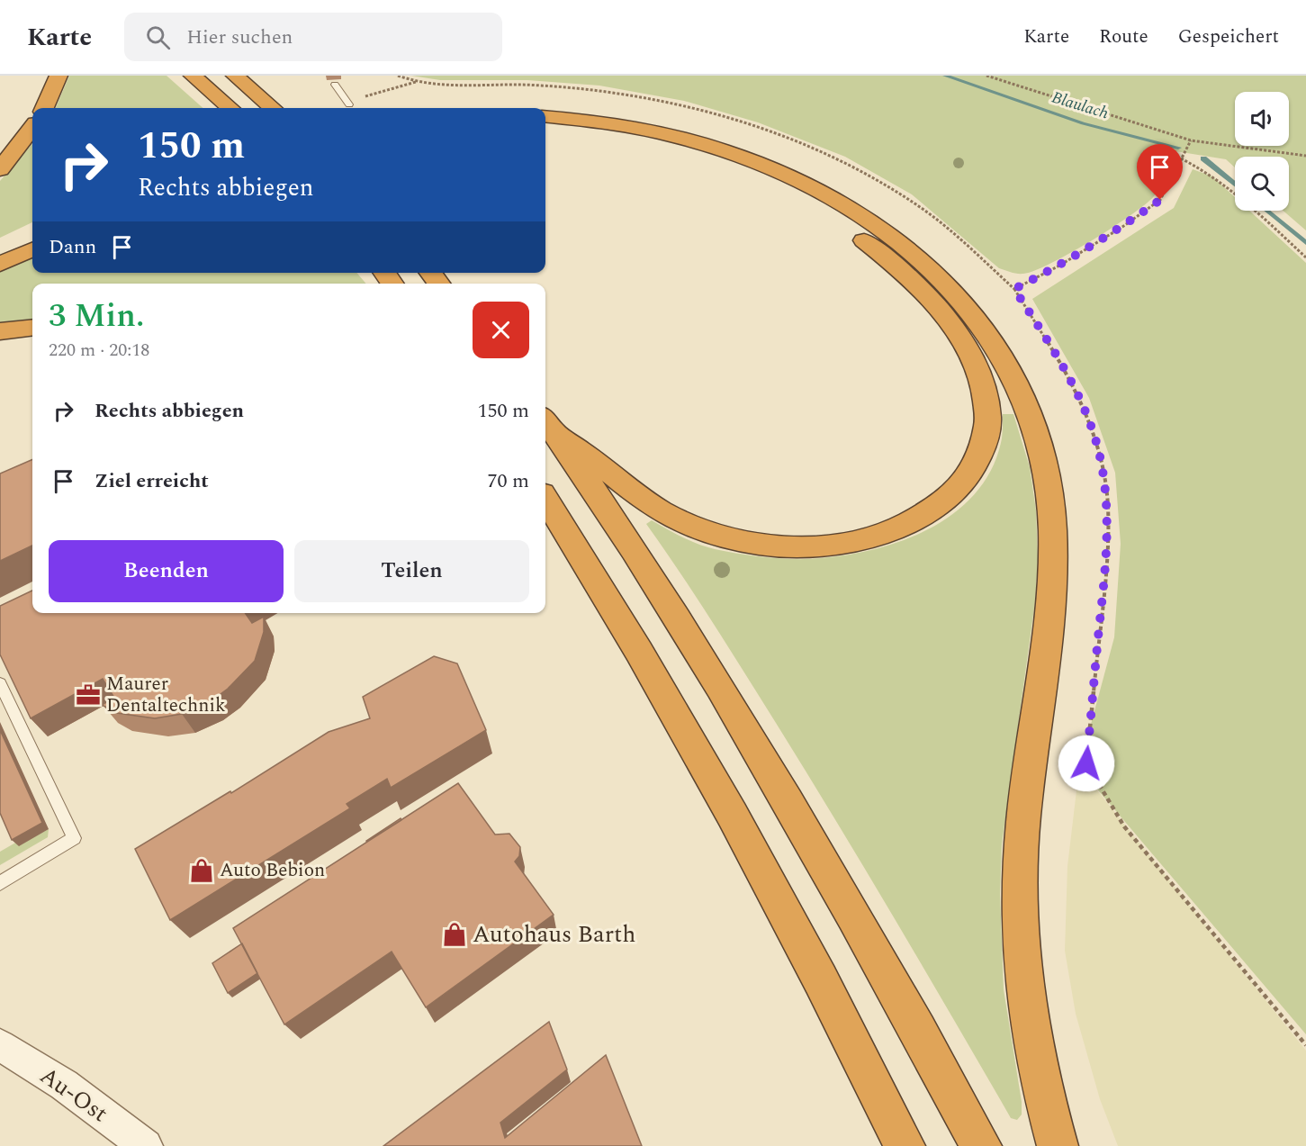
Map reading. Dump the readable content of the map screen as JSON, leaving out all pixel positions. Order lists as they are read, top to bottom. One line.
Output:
{"streets":{"street":["Au-Ost"]},"water":["Blaulach"],"places":{"office":["Maurer Dentaltechnik"],"shop":["Auto Bebion","Autohaus Barth"]},"page":{"header":"Karte","search":"Hier suchen","nav":["Karte","Route","Gespeichert"],"turn":["150 m","Rechts abbiegen"],"then":"Dann","heading":["3 Min.","220 m · 20:18"],"list":[{"name":"Rechts abbiegen","value":"150 m"},{"name":"Ziel erreicht","value":"70 m"}],"buttons":["Beenden","Teilen"]}}
